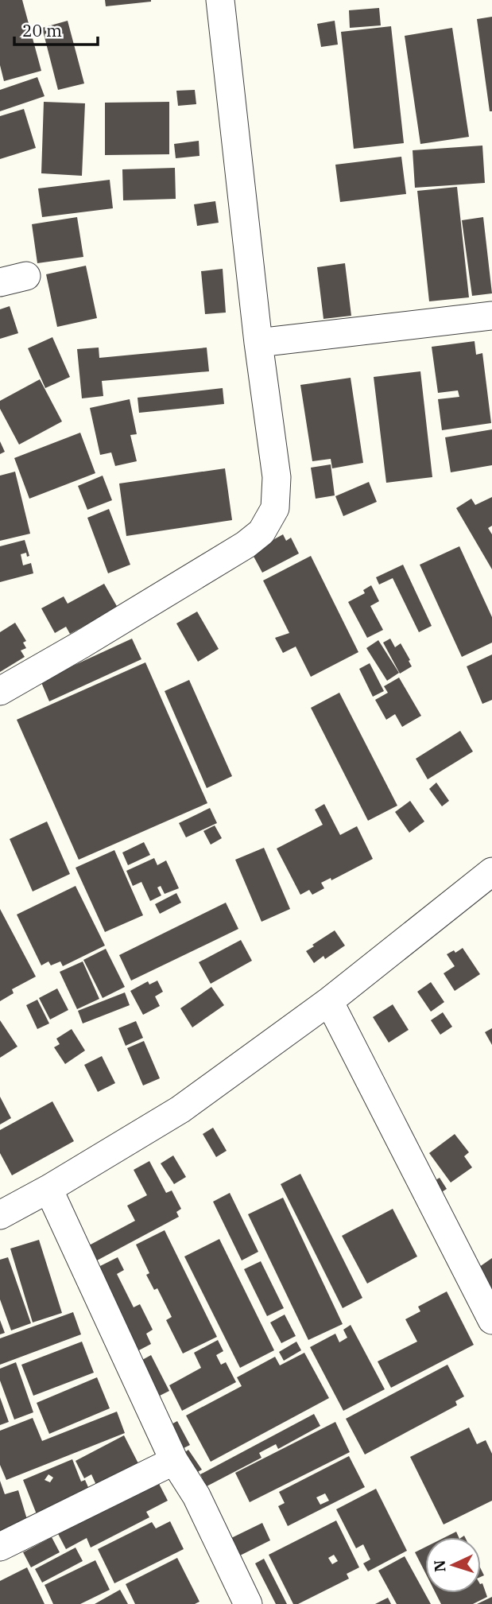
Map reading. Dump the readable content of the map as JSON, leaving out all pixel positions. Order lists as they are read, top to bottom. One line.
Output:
{"scale_bar":"20 m","north":"left"}
